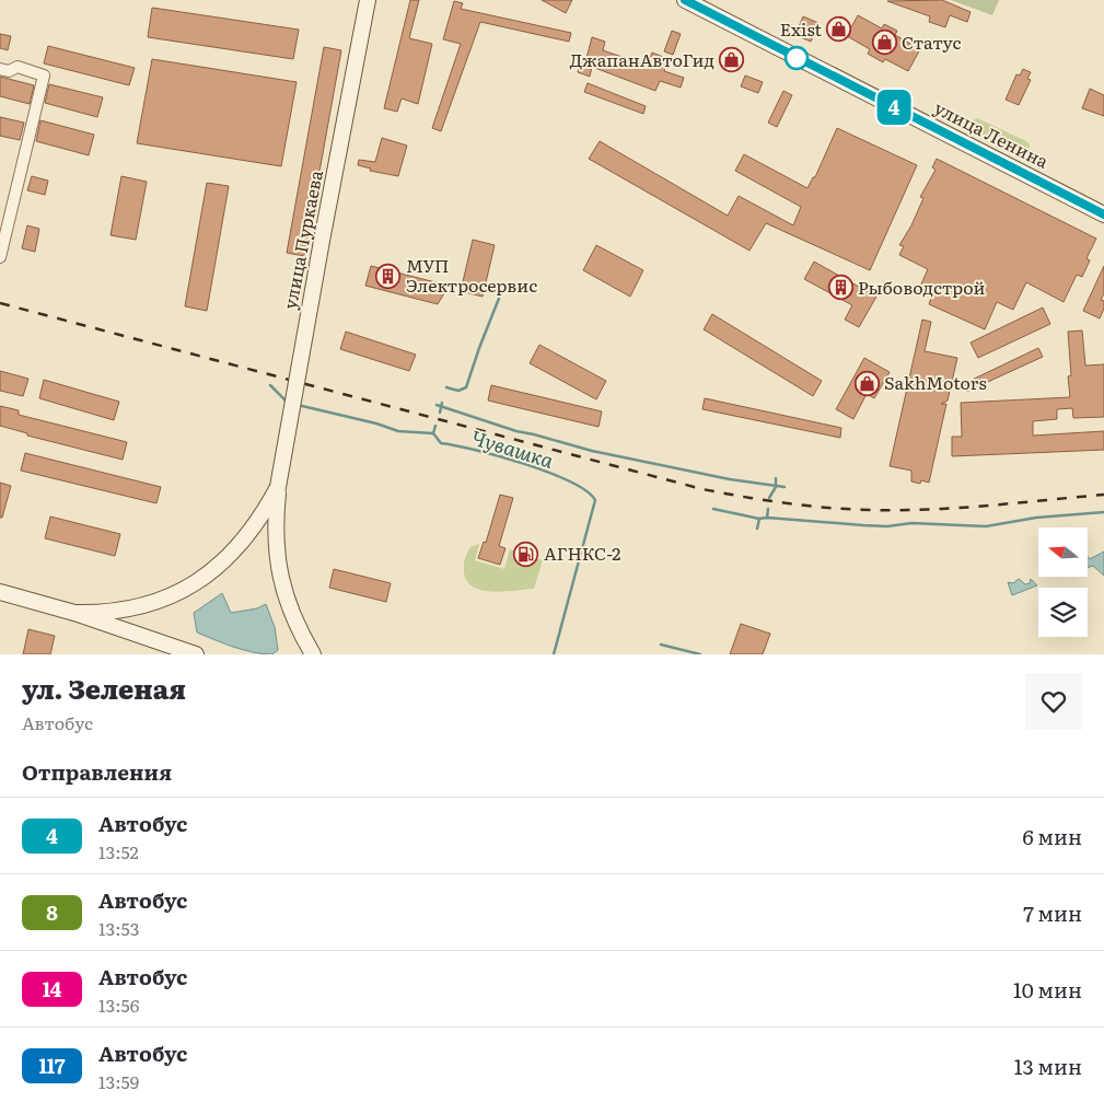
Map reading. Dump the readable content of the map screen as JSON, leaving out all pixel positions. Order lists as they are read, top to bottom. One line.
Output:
{"streets":{"main road":["улица Ленина","улица Пуркаева"]},"water":["Чувашка"],"places":{"shop":["Exist","Статус","ДжапанАвтоГид","SakhMotors"],"building":["МУП Электросервис","Рыбоводстрой"],"fuel station":["АГНКС-2"]},"lines":["bus line 4"],"north":"left","page":{"on_map":"4","heading":[["ул. Зеленая","Автобус"],"Отправления"],"list":[{"mark":"4","name":"Автобус","note":"13:52","value":"6 мин"},{"mark":"8","name":"Автобус","note":"13:53","value":"7 мин"},{"mark":"14","name":"Автобус","note":"13:56","value":"10 мин"},{"mark":"117","name":"Автобус","note":"13:59","value":"13 мин"}]}}
